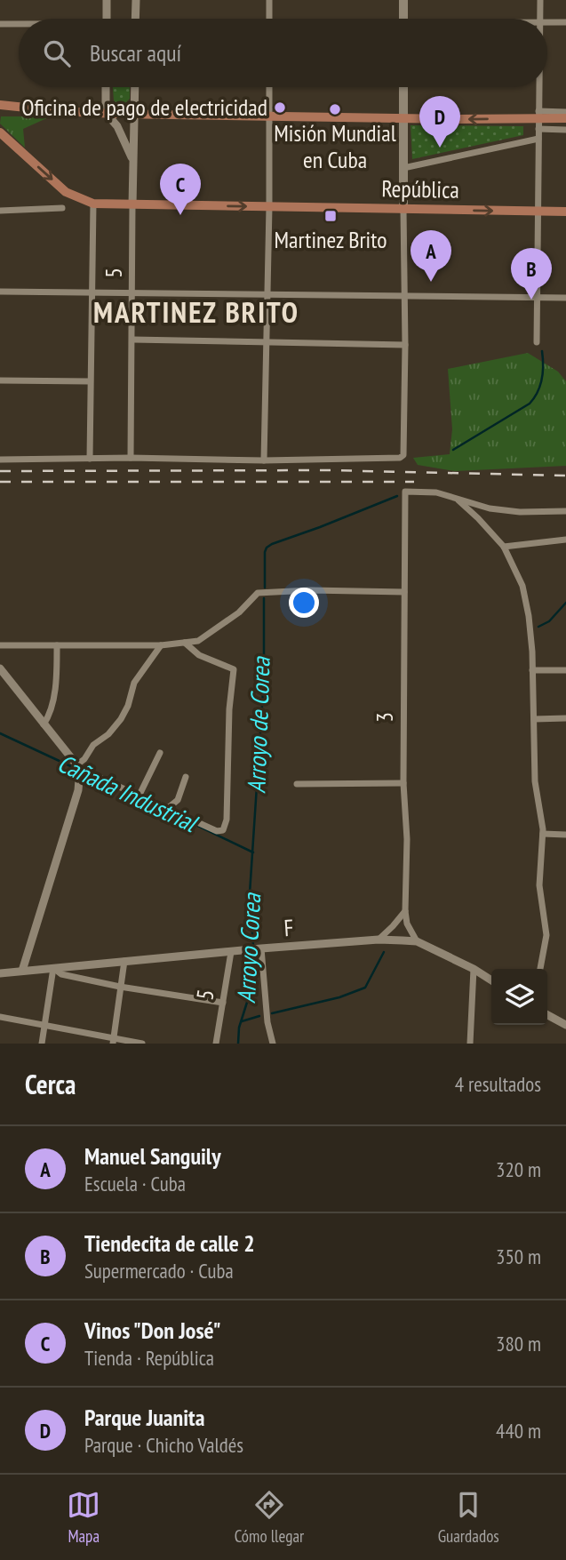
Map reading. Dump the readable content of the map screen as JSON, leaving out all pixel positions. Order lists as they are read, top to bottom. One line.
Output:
{"streets":{"main road":["República"],"street":["5","3","F"]},"crossings":[["República","5"],["5","F"],["3","F"]],"one_way":["República"],"districts":["MARTINEZ BRITO"],"water":["Arroyo de Corea","Cañada Industrial","Arroyo Corea"],"places":{"other":["Oficina de pago de electricidad","Misión Mundial en Cuba"],"transit":["Martinez Brito"]},"page":{"search":"Buscar aquí","pins":["D","C","A","B"],"heading":["Cerca","4 resultados"],"list":[{"mark":"A","name":"Manuel Sanguily","note":"Escuela · Cuba","value":"320 m"},{"mark":"B","name":"Tiendecita de calle 2","note":"Supermercado · Cuba","value":"350 m"},{"mark":"C","name":"Vinos \"Don José\"","note":"Tienda · República","value":"380 m"},{"mark":"D","name":"Parque Juanita","note":"Parque · Chicho Valdés","value":"440 m"}],"nav":["Mapa","Cómo llegar","Guardados"]}}
